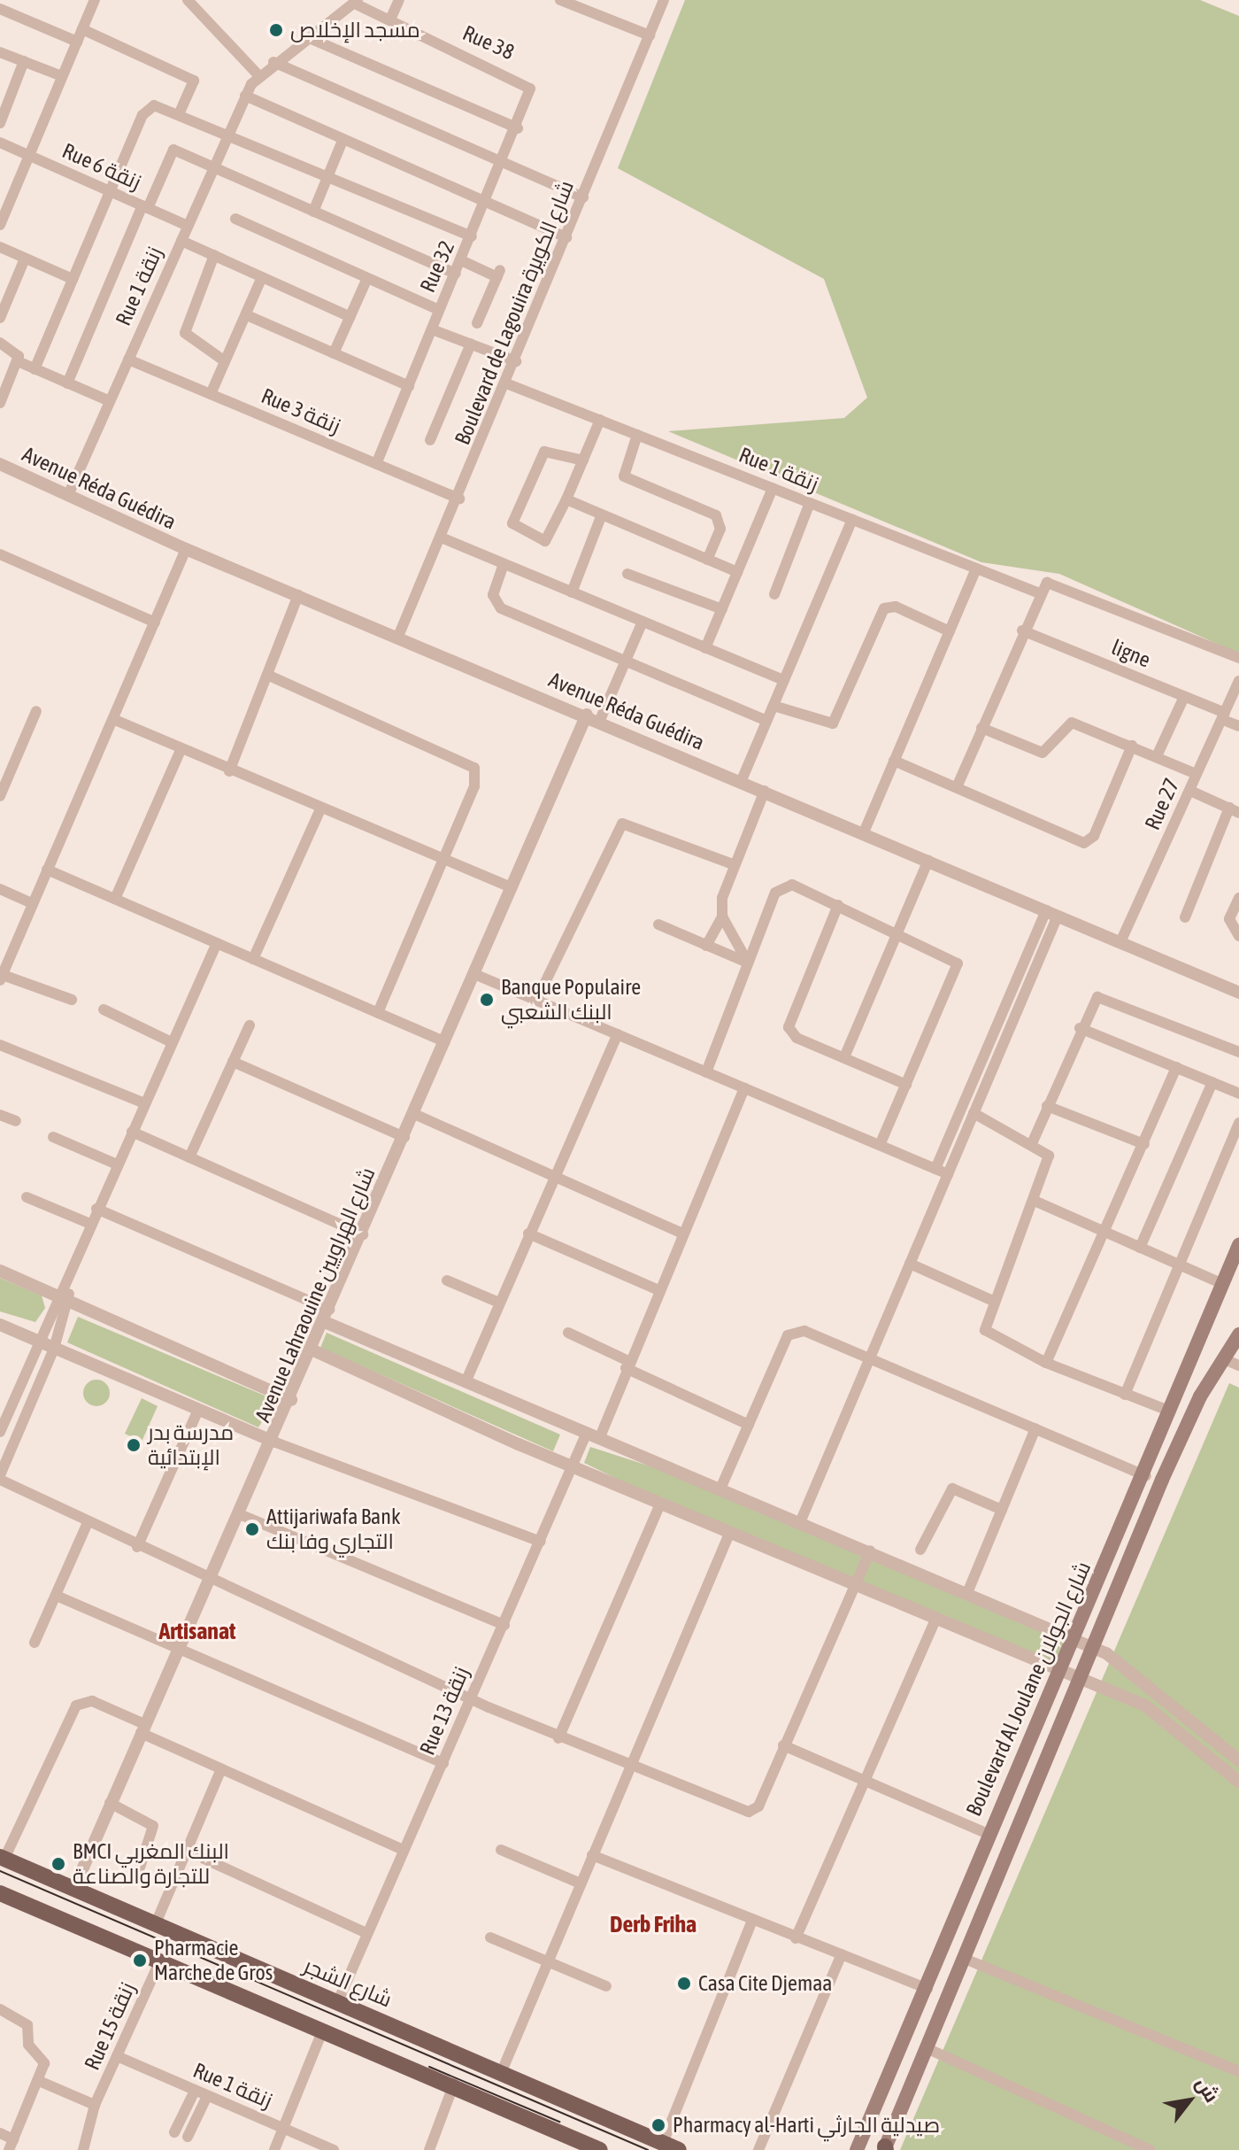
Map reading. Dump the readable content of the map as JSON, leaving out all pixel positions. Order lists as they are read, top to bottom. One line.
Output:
{"streets":{"main road":["Boulevard Al Joulane شارع الجولان","شارع الشجر"],"street":["Rue 38","Rue 6 زنقة","Rue 32","Rue 1 زنقة","Boulevard de Lagouira شارع الكويرة","Rue 3 زنقة","Avenue Réda Guédira","ligne","Rue 27","Avenue Lahraouine شارع الهراويين","Rue 13 زنقة","Rue 15 زنقة"]},"crossings":[["Rue 38","Rue 32"],["Rue 38","Rue 1 زنقة"],["Rue 6 زنقة","Rue 1 زنقة"],["Rue 32","Rue 3 زنقة"],["Rue 1 زنقة","Boulevard de Lagouira شارع الكويرة"],["Rue 1 زنقة","Rue 3 زنقة"],["Rue 1 زنقة","Avenue Réda Guédira"],["Rue 1 زنقة","Rue 15 زنقة"],["Boulevard de Lagouira شارع الكويرة","Rue 3 زنقة"],["Boulevard de Lagouira شارع الكويرة","Avenue Réda Guédira"],["Avenue Réda Guédira","Rue 27"],["Avenue Réda Guédira","Avenue Lahraouine شارع الهراويين"],["ligne","Rue 27"],["Avenue Lahraouine شارع الهراويين","شارع الشجر"],["Rue 13 زنقة","شارع الشجر"]],"districts":["Artisanat","Derb Friha"],"places":["مسجد الإخلاص","Banque Populaire البنك الشعبي","مدرسة بدر الإبتدائية","Attijariwafa Bank التجاري وفا بنك","BMCI البنك المغربي للتجارة والصناعة","Pharmacie Marche de Gros","Casa Cite Djemaa","Pharmacy al-Harti صيدلية الحارثي"],"north":"top right"}
